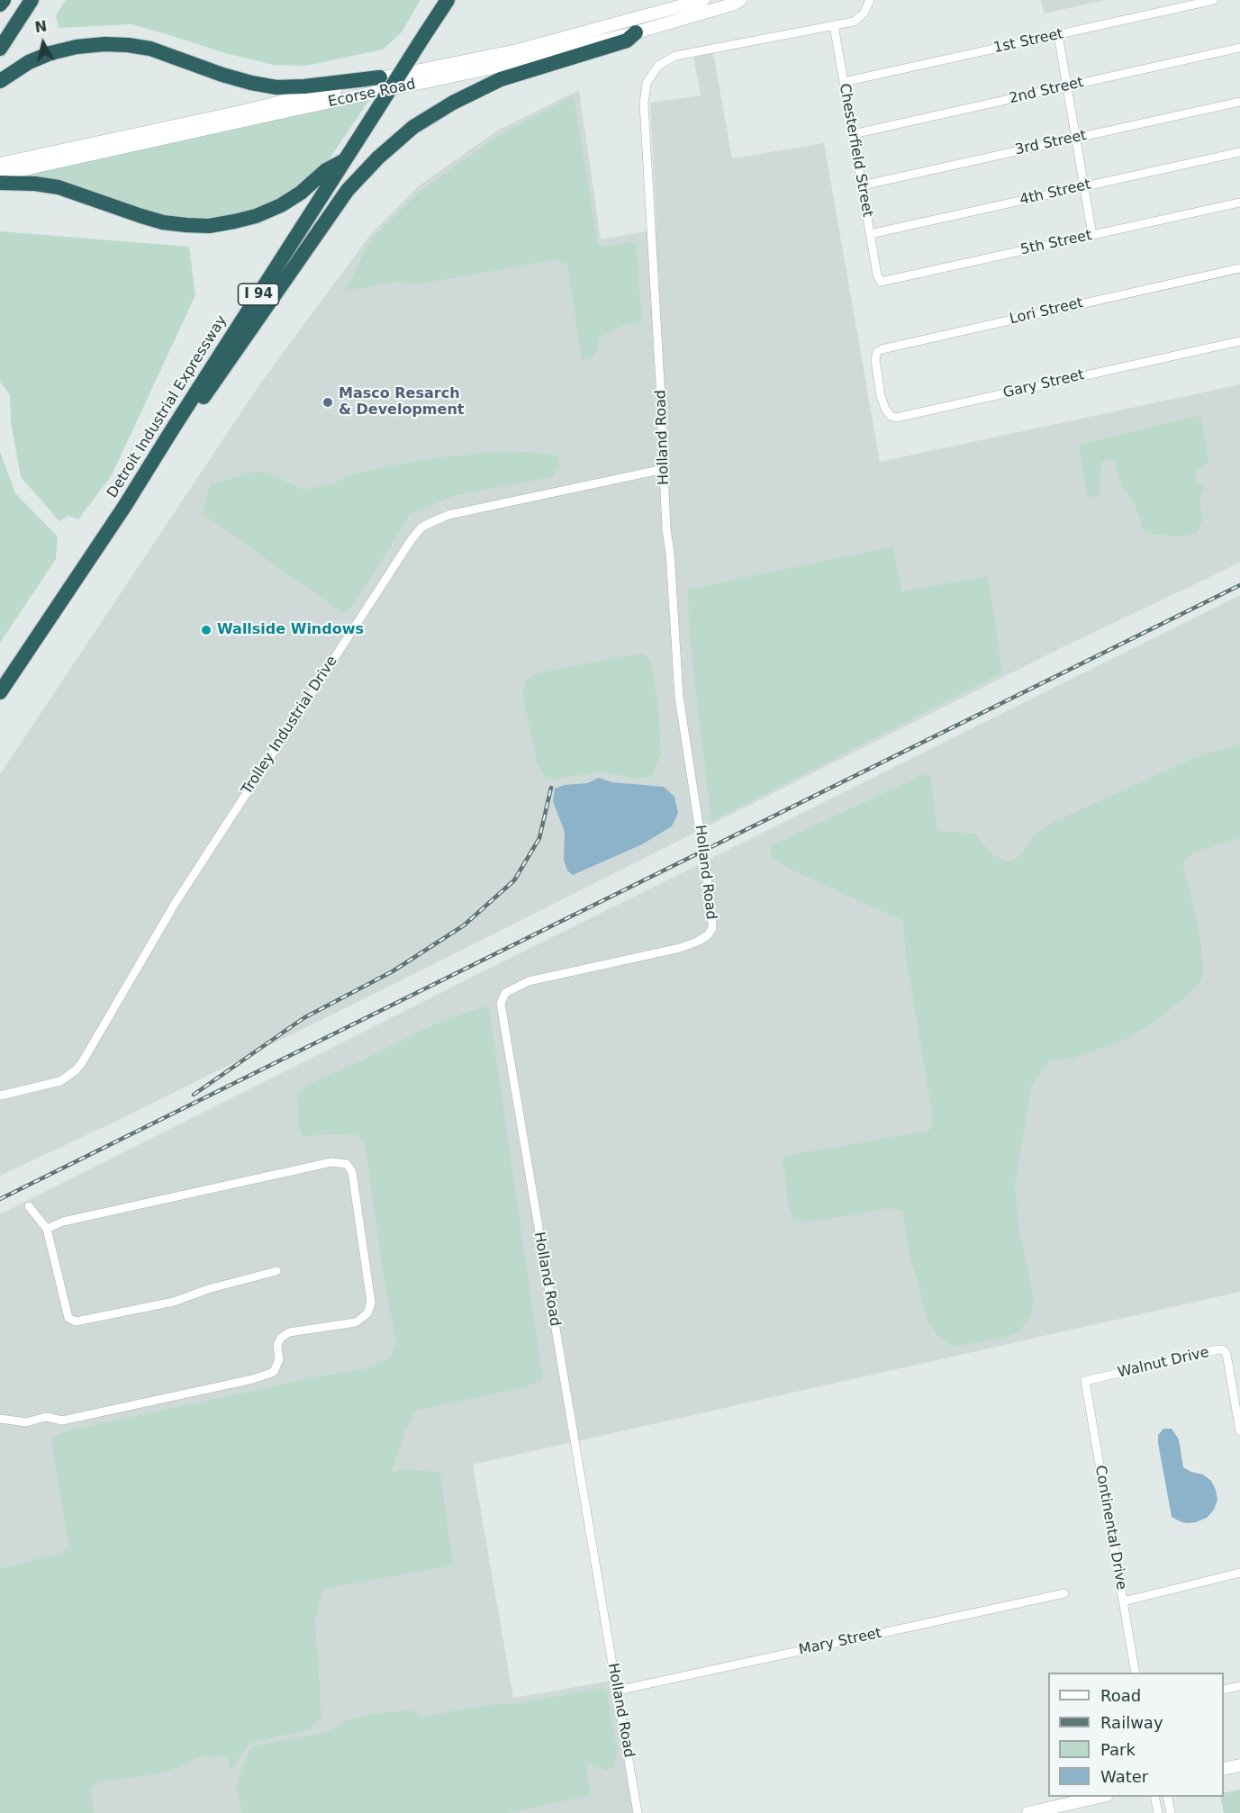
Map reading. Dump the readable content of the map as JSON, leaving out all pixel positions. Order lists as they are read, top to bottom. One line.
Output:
{"streets":{"highway":["I 94","Detroit Industrial Expressway"],"main road":["Ecorse Road"],"street":["1st Street","2nd Street","3rd Street","Chesterfield Street","4th Street","5th Street","Lori Street","Gary Street","Holland Road","Trolley Industrial Drive","Walnut Drive","Continental Drive","Mary Street"]},"crossings":[["1st Street","Chesterfield Street"],["2nd Street","Chesterfield Street"],["3rd Street","Chesterfield Street"],["Chesterfield Street","4th Street"],["Chesterfield Street","5th Street"],["Chesterfield Street","Holland Road"],["Lori Street","Gary Street"],["Holland Road","Trolley Industrial Drive"],["Holland Road","Mary Street"],["Walnut Drive","Continental Drive"]],"places":["Masco Resarch & Development","Wallside Windows"],"legend":["Road","Railway","Park","Water"],"north":"top"}
